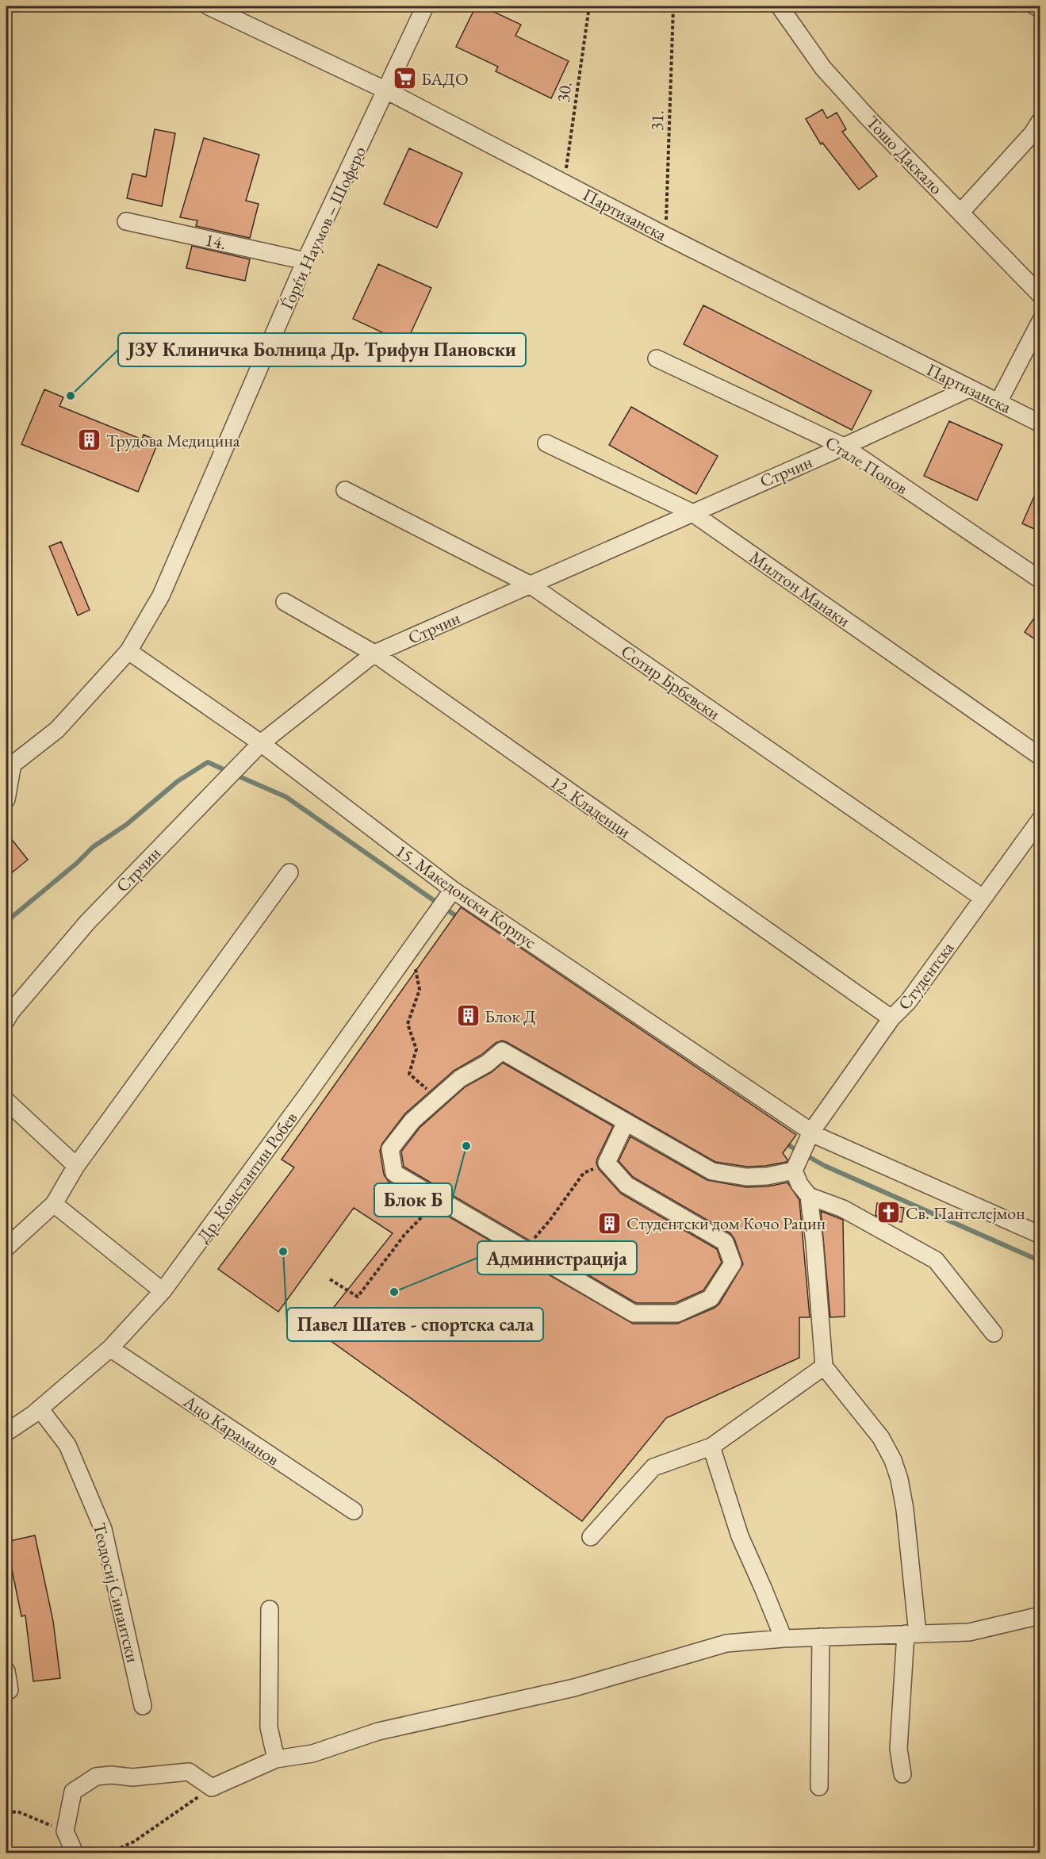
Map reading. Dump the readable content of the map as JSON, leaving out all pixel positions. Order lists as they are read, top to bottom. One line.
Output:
{"streets":{"street":["Тошо Даскало","Партизанска","Ѓорѓи Наумов – Шоферо","14.","Стале Попов","Стрчин","Милтон Манаки","Сотир Брбевски","12. Кладенци","15. Македонски Корпус","Студентска","Др. Константин Робев","Ацо Караманов","Теодосиј Синаитски"],"path":["30.","31."]},"crossings":[["30.","Партизанска"],["31.","Партизанска"],["Партизанска","Ѓорѓи Наумов – Шоферо"],["Партизанска","Стрчин"],["Ѓорѓи Наумов – Шоферо","14."],["Ѓорѓи Наумов – Шоферо","15. Македонски Корпус"],["Стале Попов","Стрчин"],["Стрчин","Милтон Манаки"],["Стрчин","Сотир Брбевски"],["Стрчин","12. Кладенци"],["Стрчин","15. Македонски Корпус"],["Сотир Брбевски","Студентска"],["12. Кладенци","Студентска"],["15. Македонски Корпус","Студентска"],["15. Македонски Корпус","Др. Константин Робев"],["Др. Константин Робев","Ацо Караманов"],["Др. Константин Робев","Теодосиј Синаитски"]],"places":{"supermarket":["БАДО"],"other":["ЈЗУ Клиничка Болница Др. Трифун Пановски","Блок Б","Павел Шатев - спортска сала","Администрација"],"building":["Трудова Медицина","Блок Д","Студентски дом Кочо Рацин"],"church":["Св. Пантелејмон"]}}
